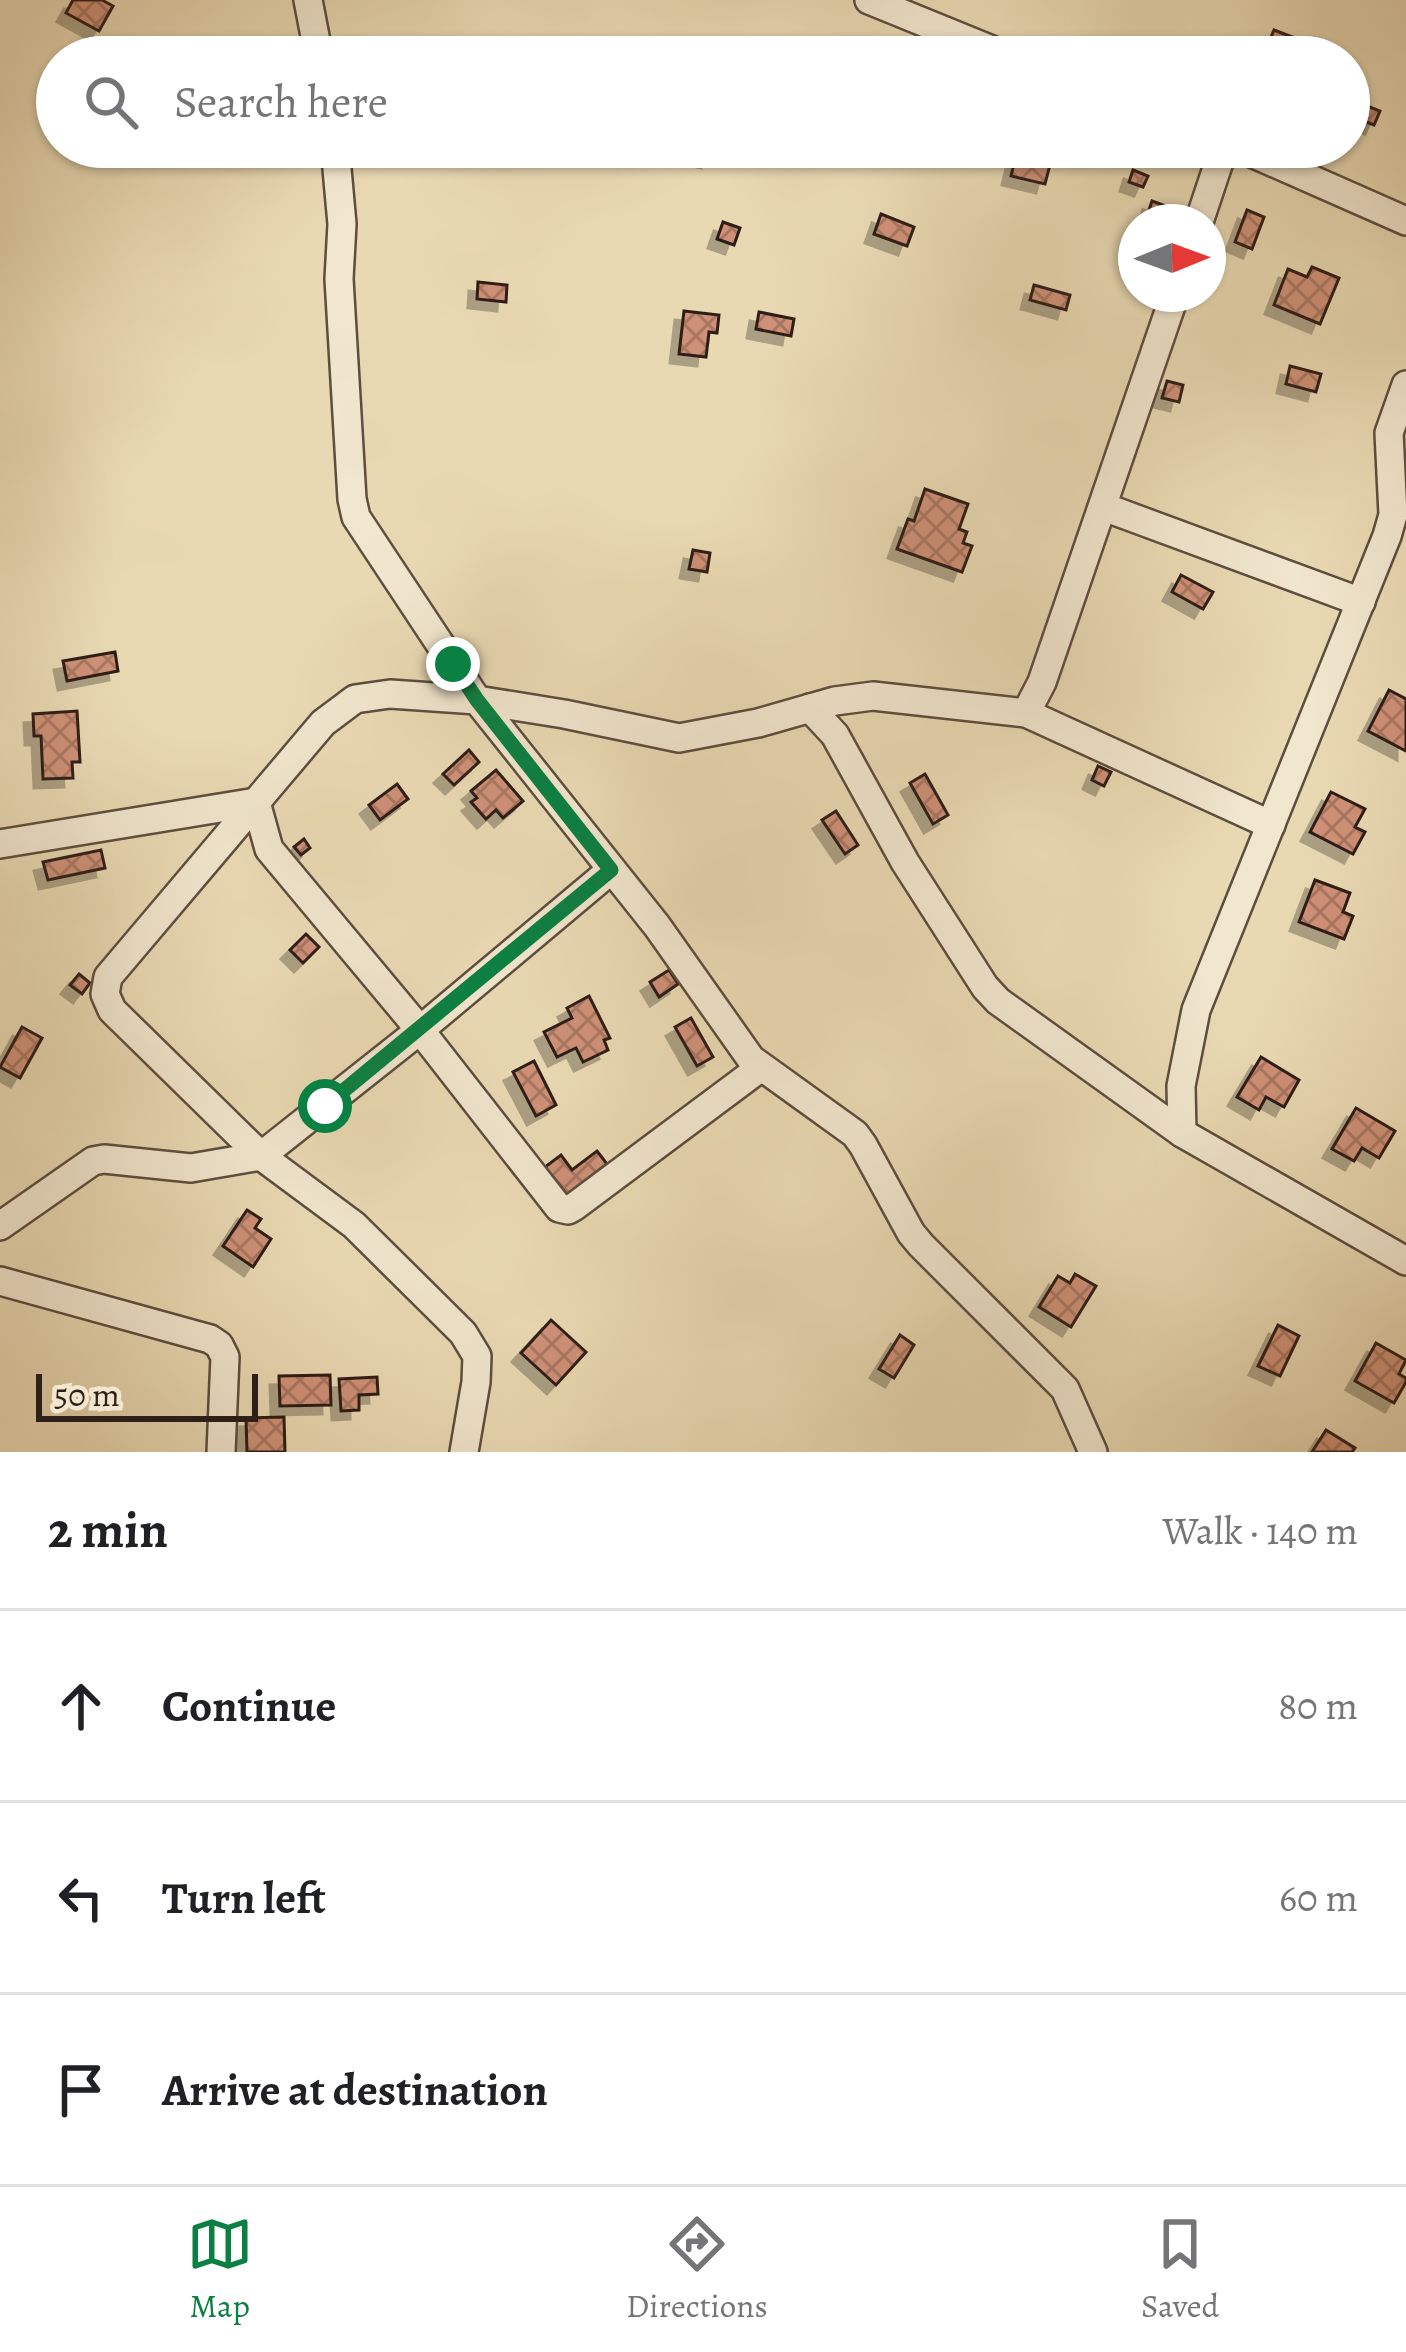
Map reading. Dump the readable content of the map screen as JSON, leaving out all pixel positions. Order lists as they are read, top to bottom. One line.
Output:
{"scale_bar":"50 m","north":"right","page":{"search":"Search here","scale":"50 m","heading":["2 min","Walk · 140 m"],"list":[["Continue","80 m"],["Turn left","60 m"],"Arrive at destination"],"nav":["Map","Directions","Saved"]}}
